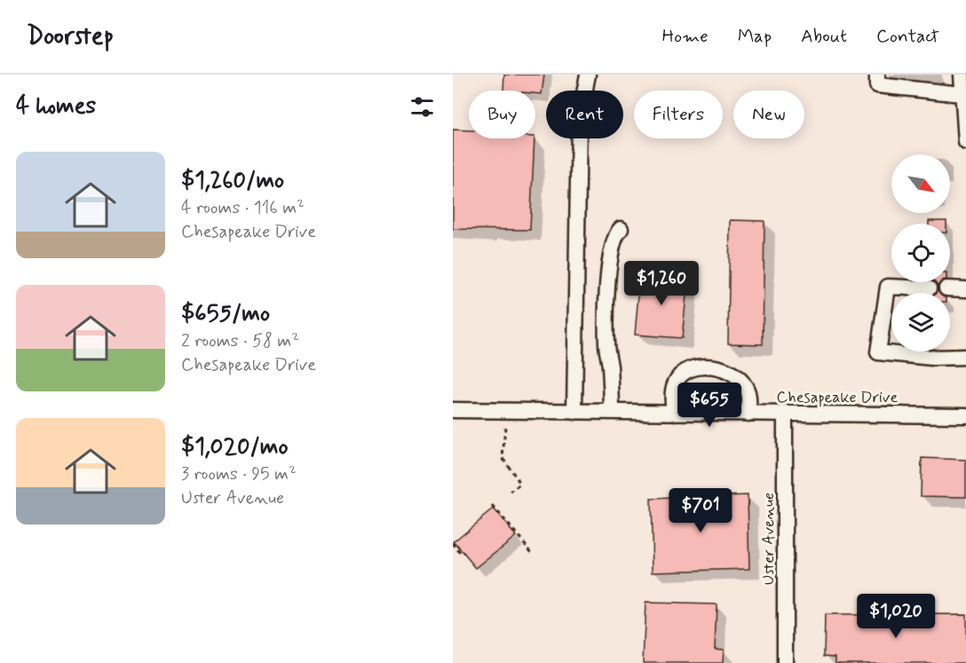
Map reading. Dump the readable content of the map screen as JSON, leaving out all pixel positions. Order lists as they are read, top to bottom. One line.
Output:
{"streets":{"street":["Chesapeake Drive","Uster Avenue"]},"crossings":[["Chesapeake Drive","Uster Avenue"]],"north":"bottom right","page":{"header":"Doorstep","nav":["Home","Map","About","Contact"],"heading":"4 homes","chip":["Buy","Rent","Filters","New"],"list":[{"name":"$1,260/mo","note":"4 rooms · 116 m² · Chesapeake Drive"},{"name":"$655/mo","note":"2 rooms · 58 m² · Chesapeake Drive"},{"name":"$1,020/mo","note":"3 rooms · 95 m² · Uster Avenue"}],"price":["$1,260","$655","$701","$1,020"]}}
